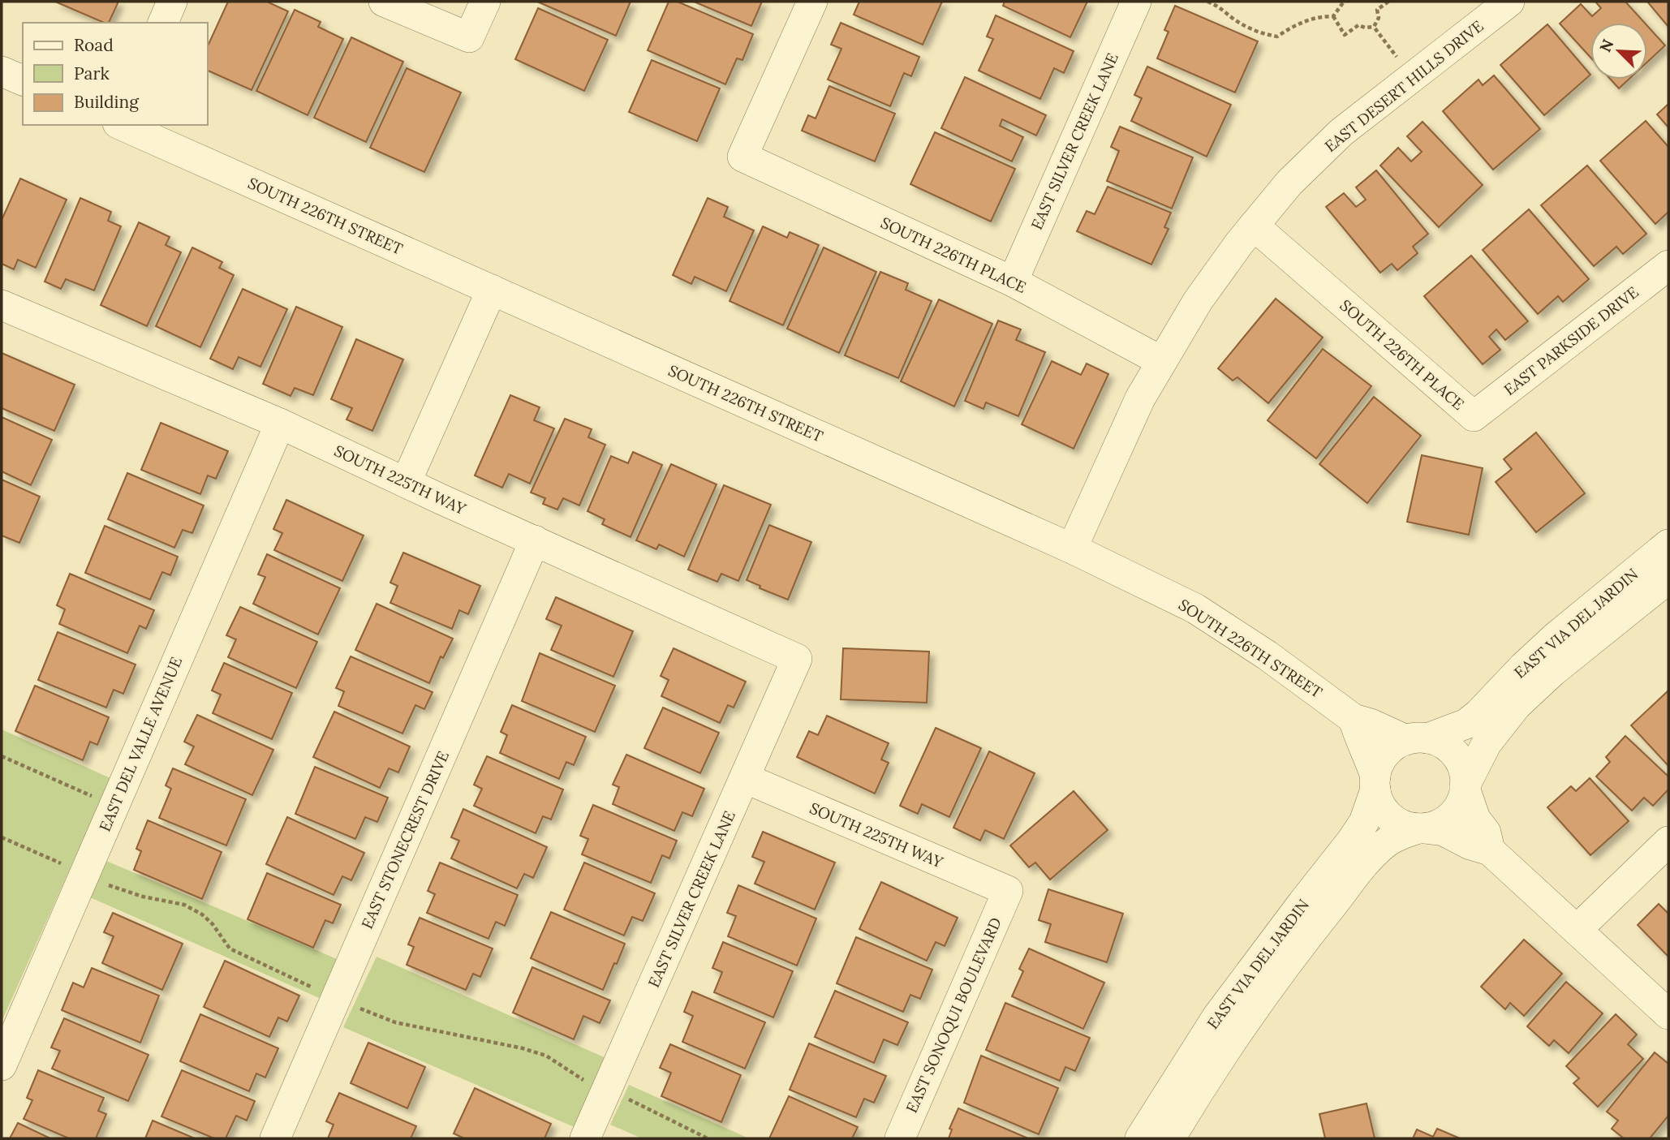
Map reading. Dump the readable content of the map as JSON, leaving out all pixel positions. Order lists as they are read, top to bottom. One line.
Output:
{"streets":{"street":["EAST DESERT HILLS DRIVE","EAST SILVER CREEK LANE","SOUTH 226TH STREET","SOUTH 226TH PLACE","EAST PARKSIDE DRIVE","SOUTH 225TH WAY","EAST VIA DEL JARDIN","EAST DEL VALLE AVENUE","EAST STONECREST DRIVE","EAST SONOQUI BOULEVARD"]},"crossings":[["EAST DESERT HILLS DRIVE","SOUTH 226TH STREET"],["EAST DESERT HILLS DRIVE","SOUTH 226TH PLACE"],["EAST SILVER CREEK LANE","SOUTH 226TH PLACE"],["EAST SILVER CREEK LANE","SOUTH 225TH WAY"],["SOUTH 226TH STREET","EAST VIA DEL JARDIN"],["SOUTH 226TH PLACE","EAST PARKSIDE DRIVE"],["SOUTH 225TH WAY","EAST DEL VALLE AVENUE"],["SOUTH 225TH WAY","EAST STONECREST DRIVE"],["SOUTH 225TH WAY","EAST SONOQUI BOULEVARD"]],"legend":["Road","Park","Building"],"north":"top left"}
